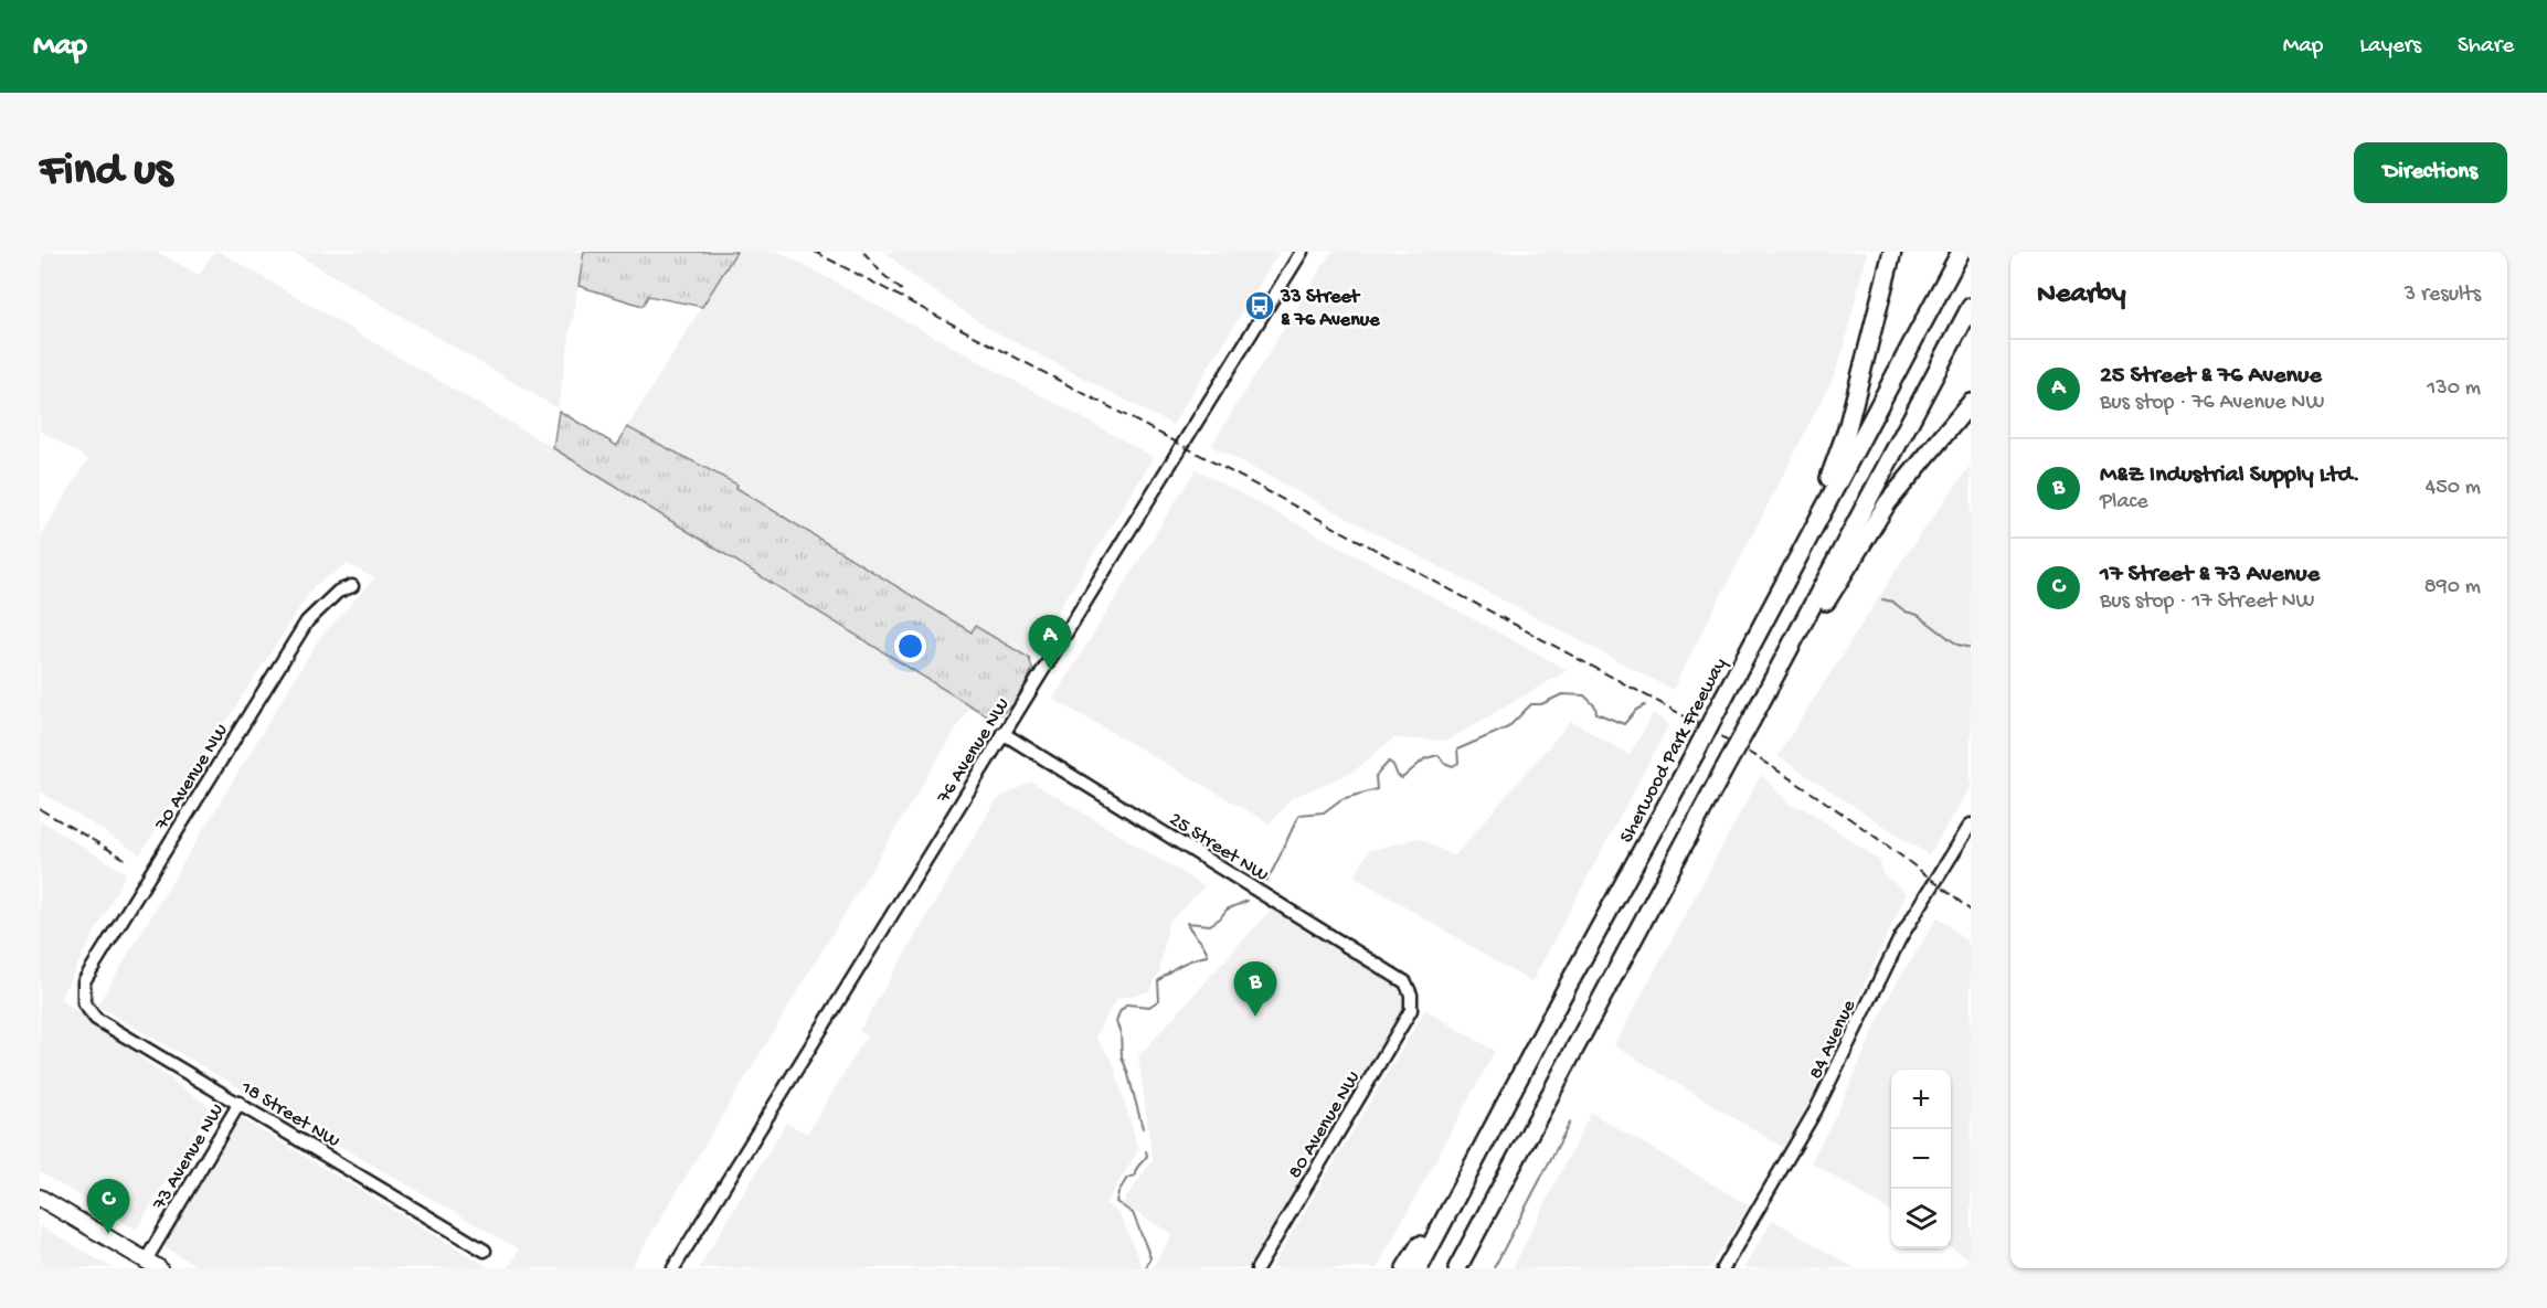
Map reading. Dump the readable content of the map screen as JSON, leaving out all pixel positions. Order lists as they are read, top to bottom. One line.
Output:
{"streets":{"highway":["Sherwood Park Freeway"],"street":["76 Avenue NW","70 Avenue NW","25 Street NW","84 Avenue","18 Street NW","80 Avenue NW","73 Avenue NW"]},"crossings":[["76 Avenue NW","25 Street NW"],["70 Avenue NW","18 Street NW"],["25 Street NW","80 Avenue NW"],["18 Street NW","73 Avenue NW"]],"places":{"bus stop":["33 Street & 76 Avenue"]},"page":{"header":"Map","nav":["Map","Layers","Share"],"buttons":"Directions","title":"Find us","heading":["Nearby","3 results"],"list":[{"mark":"A","name":"25 Street & 76 Avenue","note":"Bus stop · 76 Avenue NW","value":"130 m"},{"mark":"B","name":"M&Z Industrial Supply Ltd.","note":"Place","value":"450 m"},{"mark":"C","name":"17 Street & 73 Avenue","note":"Bus stop · 17 Street NW","value":"890 m"}],"pins":["A","B","C"],"map_buttons":["+","−"]}}
